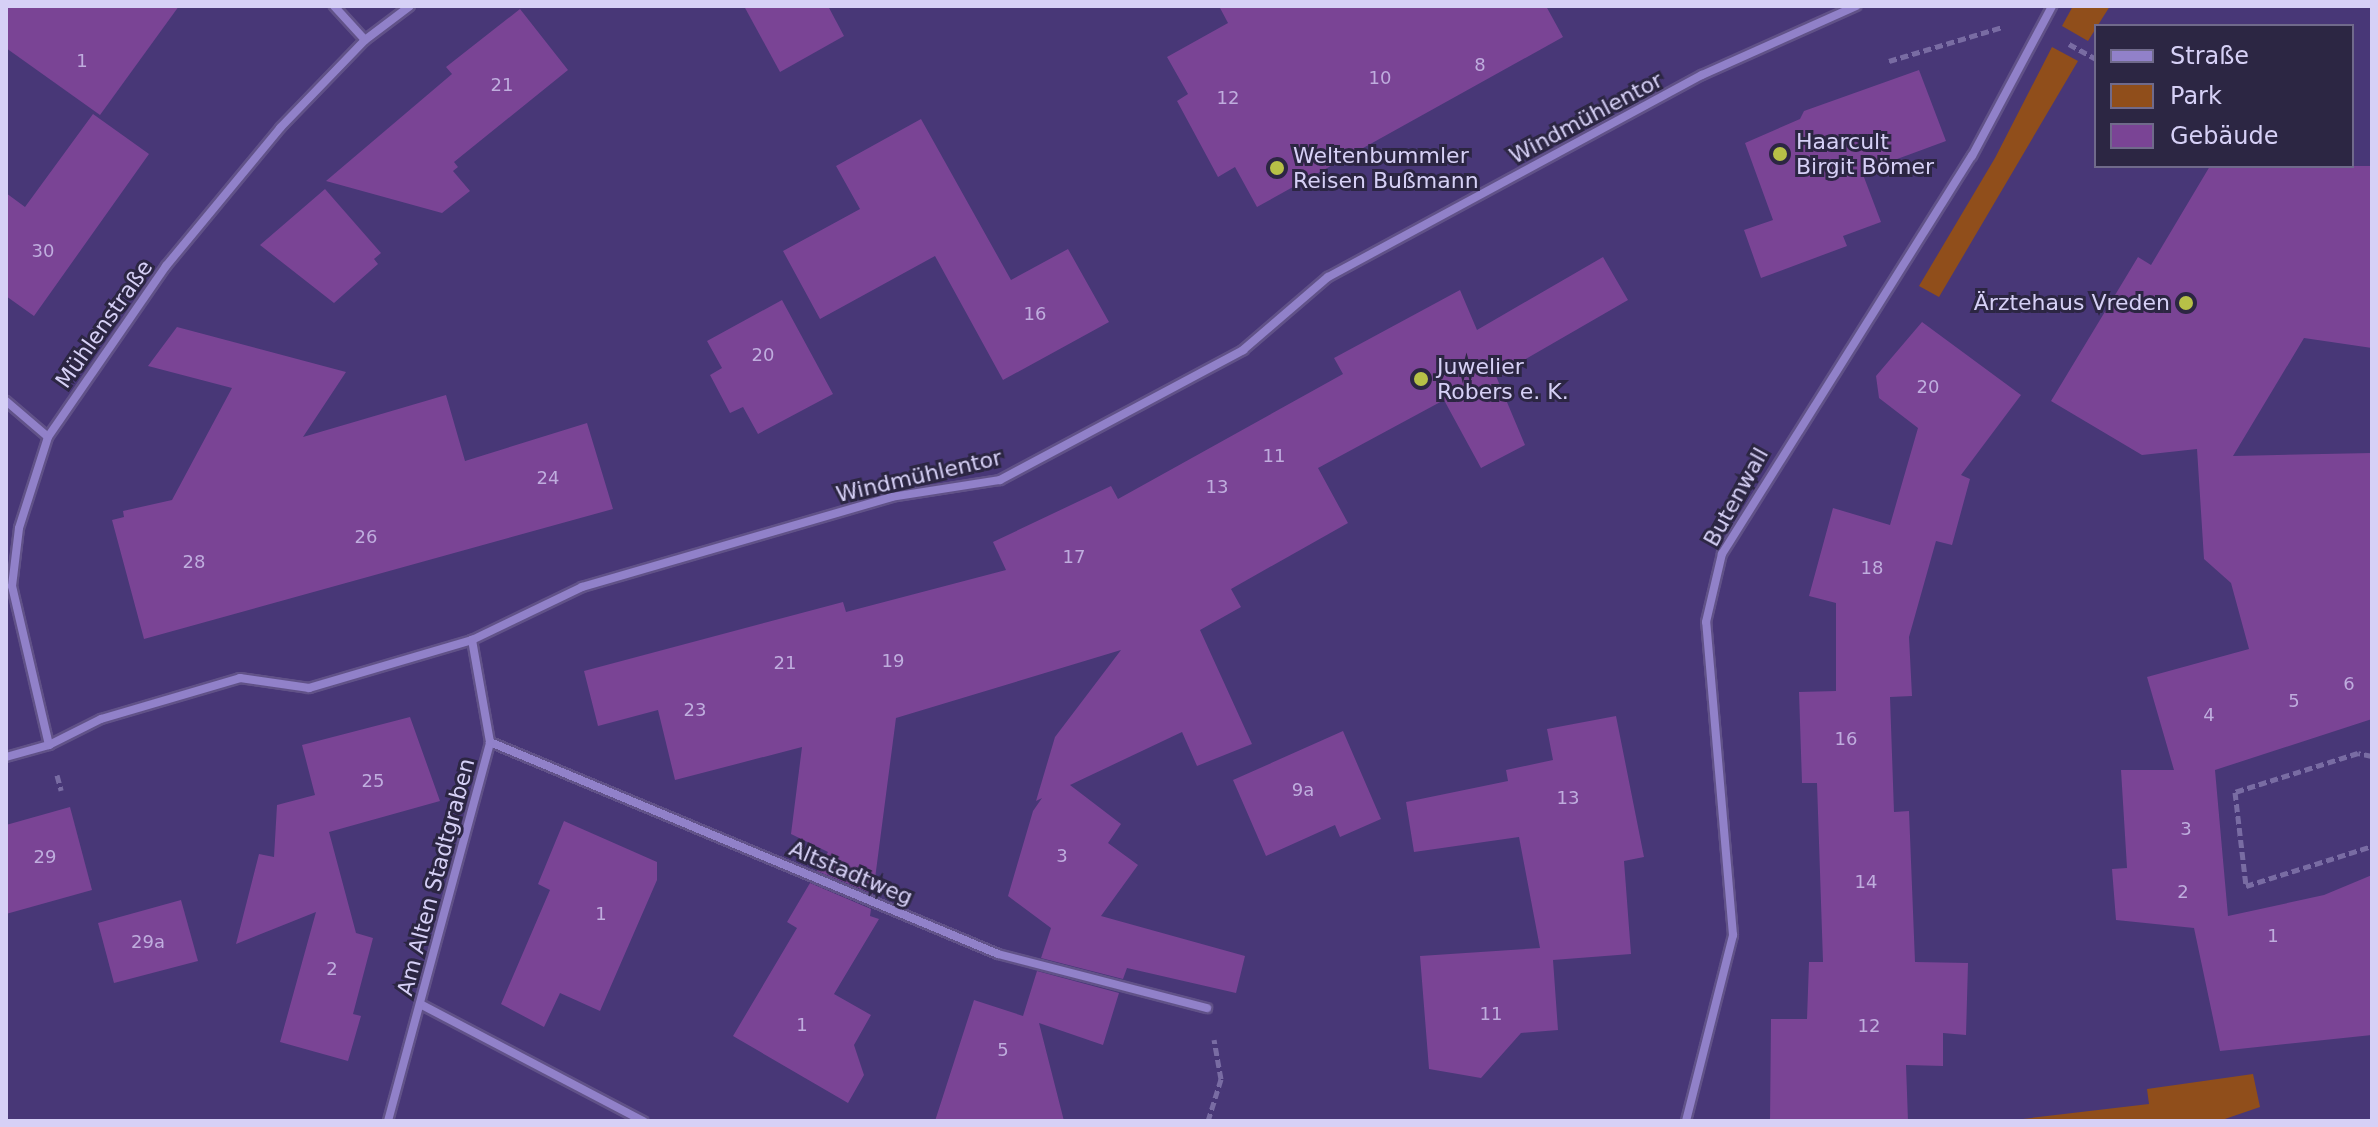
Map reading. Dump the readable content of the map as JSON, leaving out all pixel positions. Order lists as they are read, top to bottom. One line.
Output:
{"streets":{"street":["Windmühlentor","Mühlenstraße","Butenwall","Altstadtweg","Am Alten Stadtgraben"]},"crossings":[["Windmühlentor","Mühlenstraße"],["Windmühlentor","Am Alten Stadtgraben"],["Altstadtweg","Am Alten Stadtgraben"]],"places":["Haarcult Birgit Bömer","Weltenbummler Reisen Bußmann","Ärztehaus Vreden","Juwelier Robers e. K."],"house_numbers":["1","8","10","21","12","30","16","20","20","11","24","13","26","17","28","18","19","21","6","5","23","4","16","25","9a","13","3","3","29","14","2","1","1","29a","2","11","1","12","5"],"legend":["Straße","Park","Gebäude"]}
